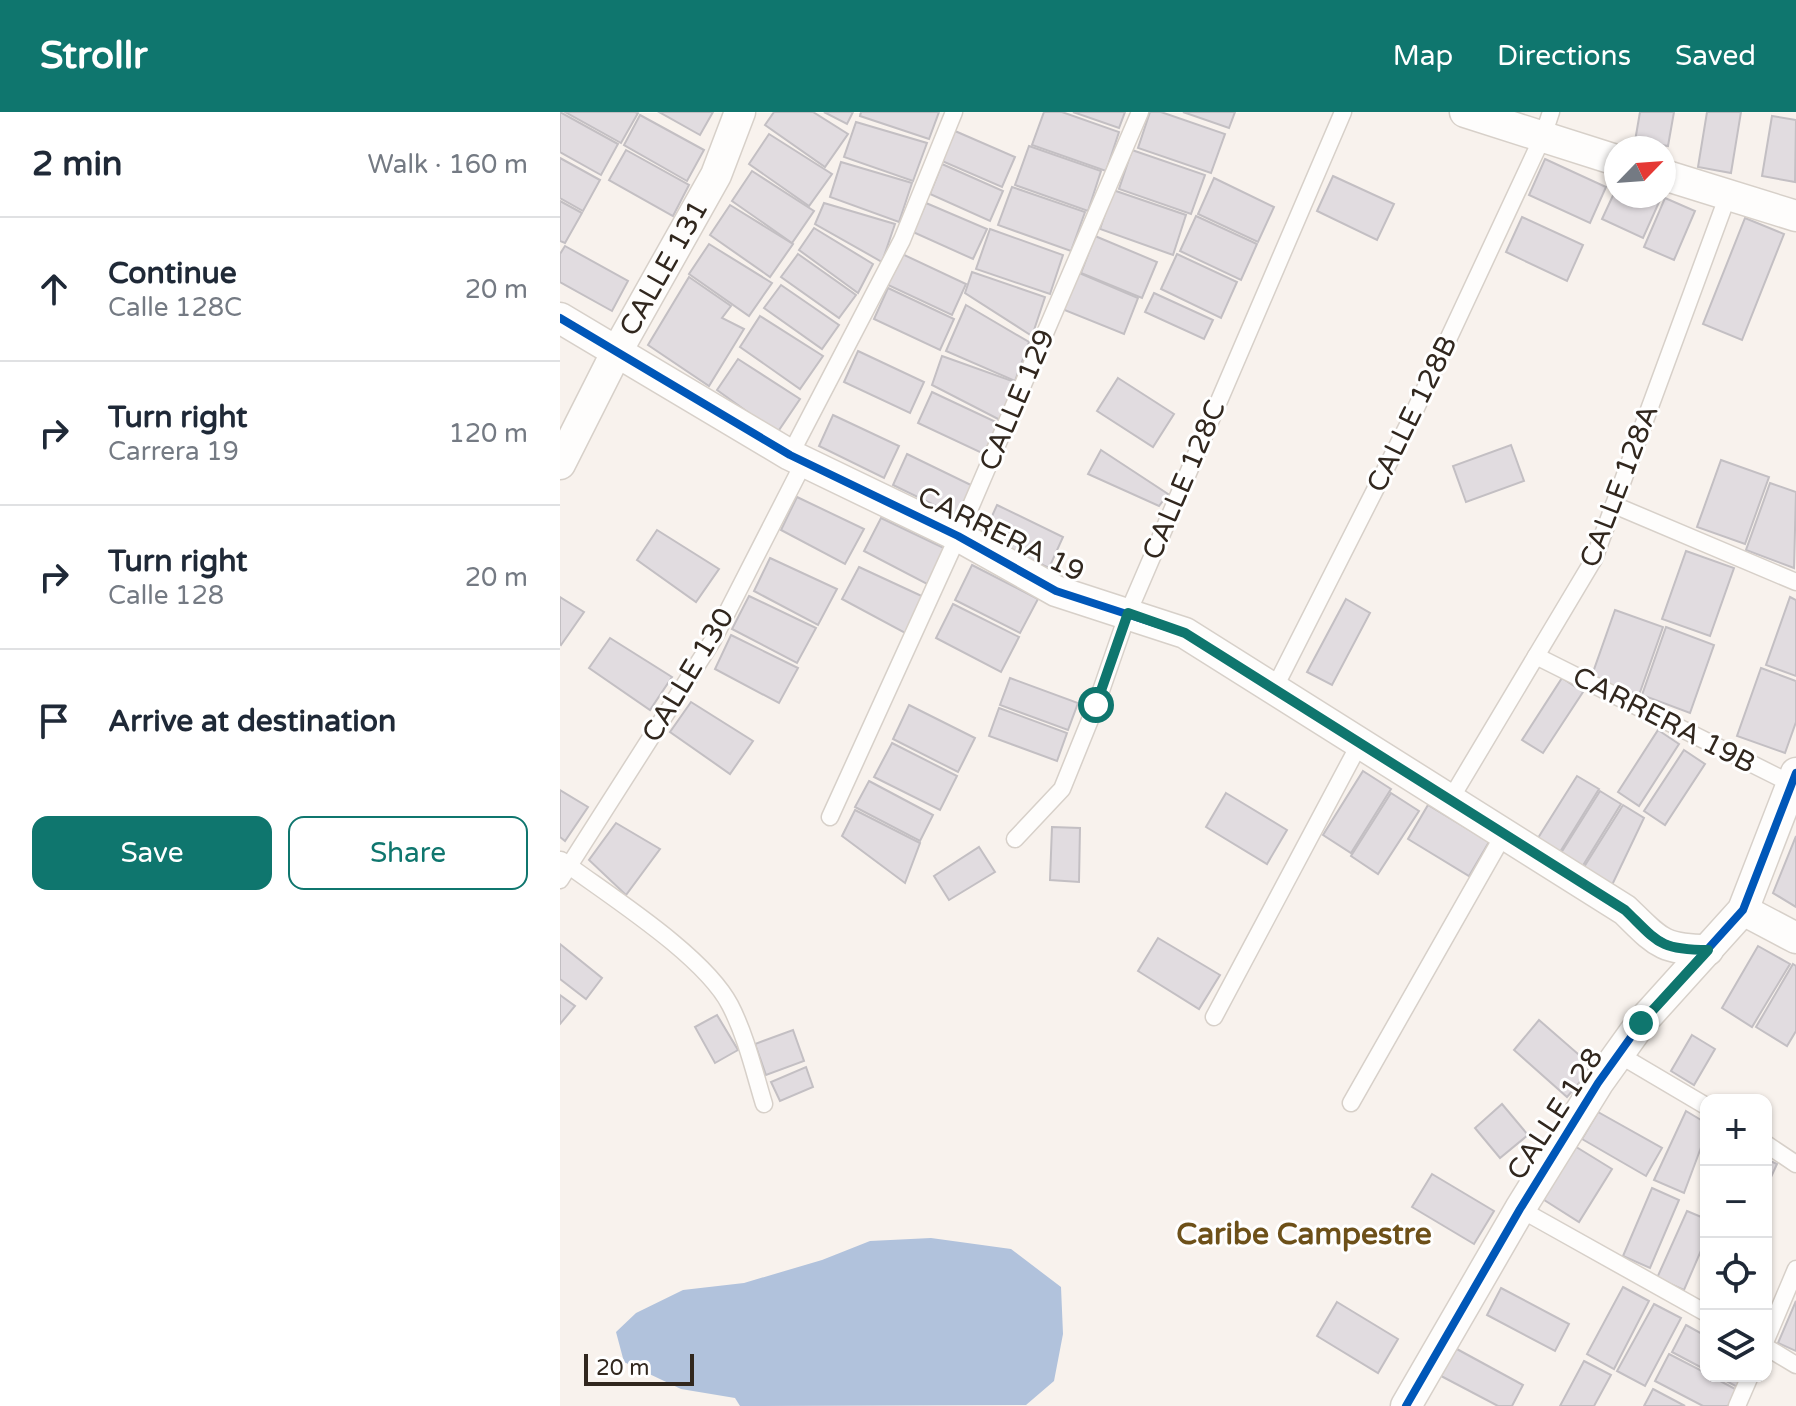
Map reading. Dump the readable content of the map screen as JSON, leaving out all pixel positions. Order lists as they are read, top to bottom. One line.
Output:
{"streets":{"street":["CALLE 131","CARRERA 19","CALLE 128"],"lane":["CALLE 129","CALLE 128B","CALLE 128C","CALLE 128A","CALLE 130","CARRERA 19B"]},"crossings":[["CALLE 131","CARRERA 19"],["CALLE 129","CARRERA 19"],["CALLE 128B","CARRERA 19"],["CALLE 128C","CARRERA 19"],["CALLE 128A","CARRERA 19"],["CALLE 128A","CARRERA 19B"],["CARRERA 19","CALLE 130"],["CARRERA 19","CALLE 128"],["CARRERA 19B","CALLE 128"]],"districts":["Caribe Campestre"],"scale_bar":"20 m","north":"top right","page":{"header":"Strollr","nav":["Map","Directions","Saved"],"heading":["2 min","Walk · 160 m"],"list":[["Continue","Calle 128C","20 m"],["Turn right","Carrera 19","120 m"],["Turn right","Calle 128","20 m"],"Arrive at destination"],"buttons":["Save","Share"],"map_buttons":["+","−"],"scale":"20 m"}}
